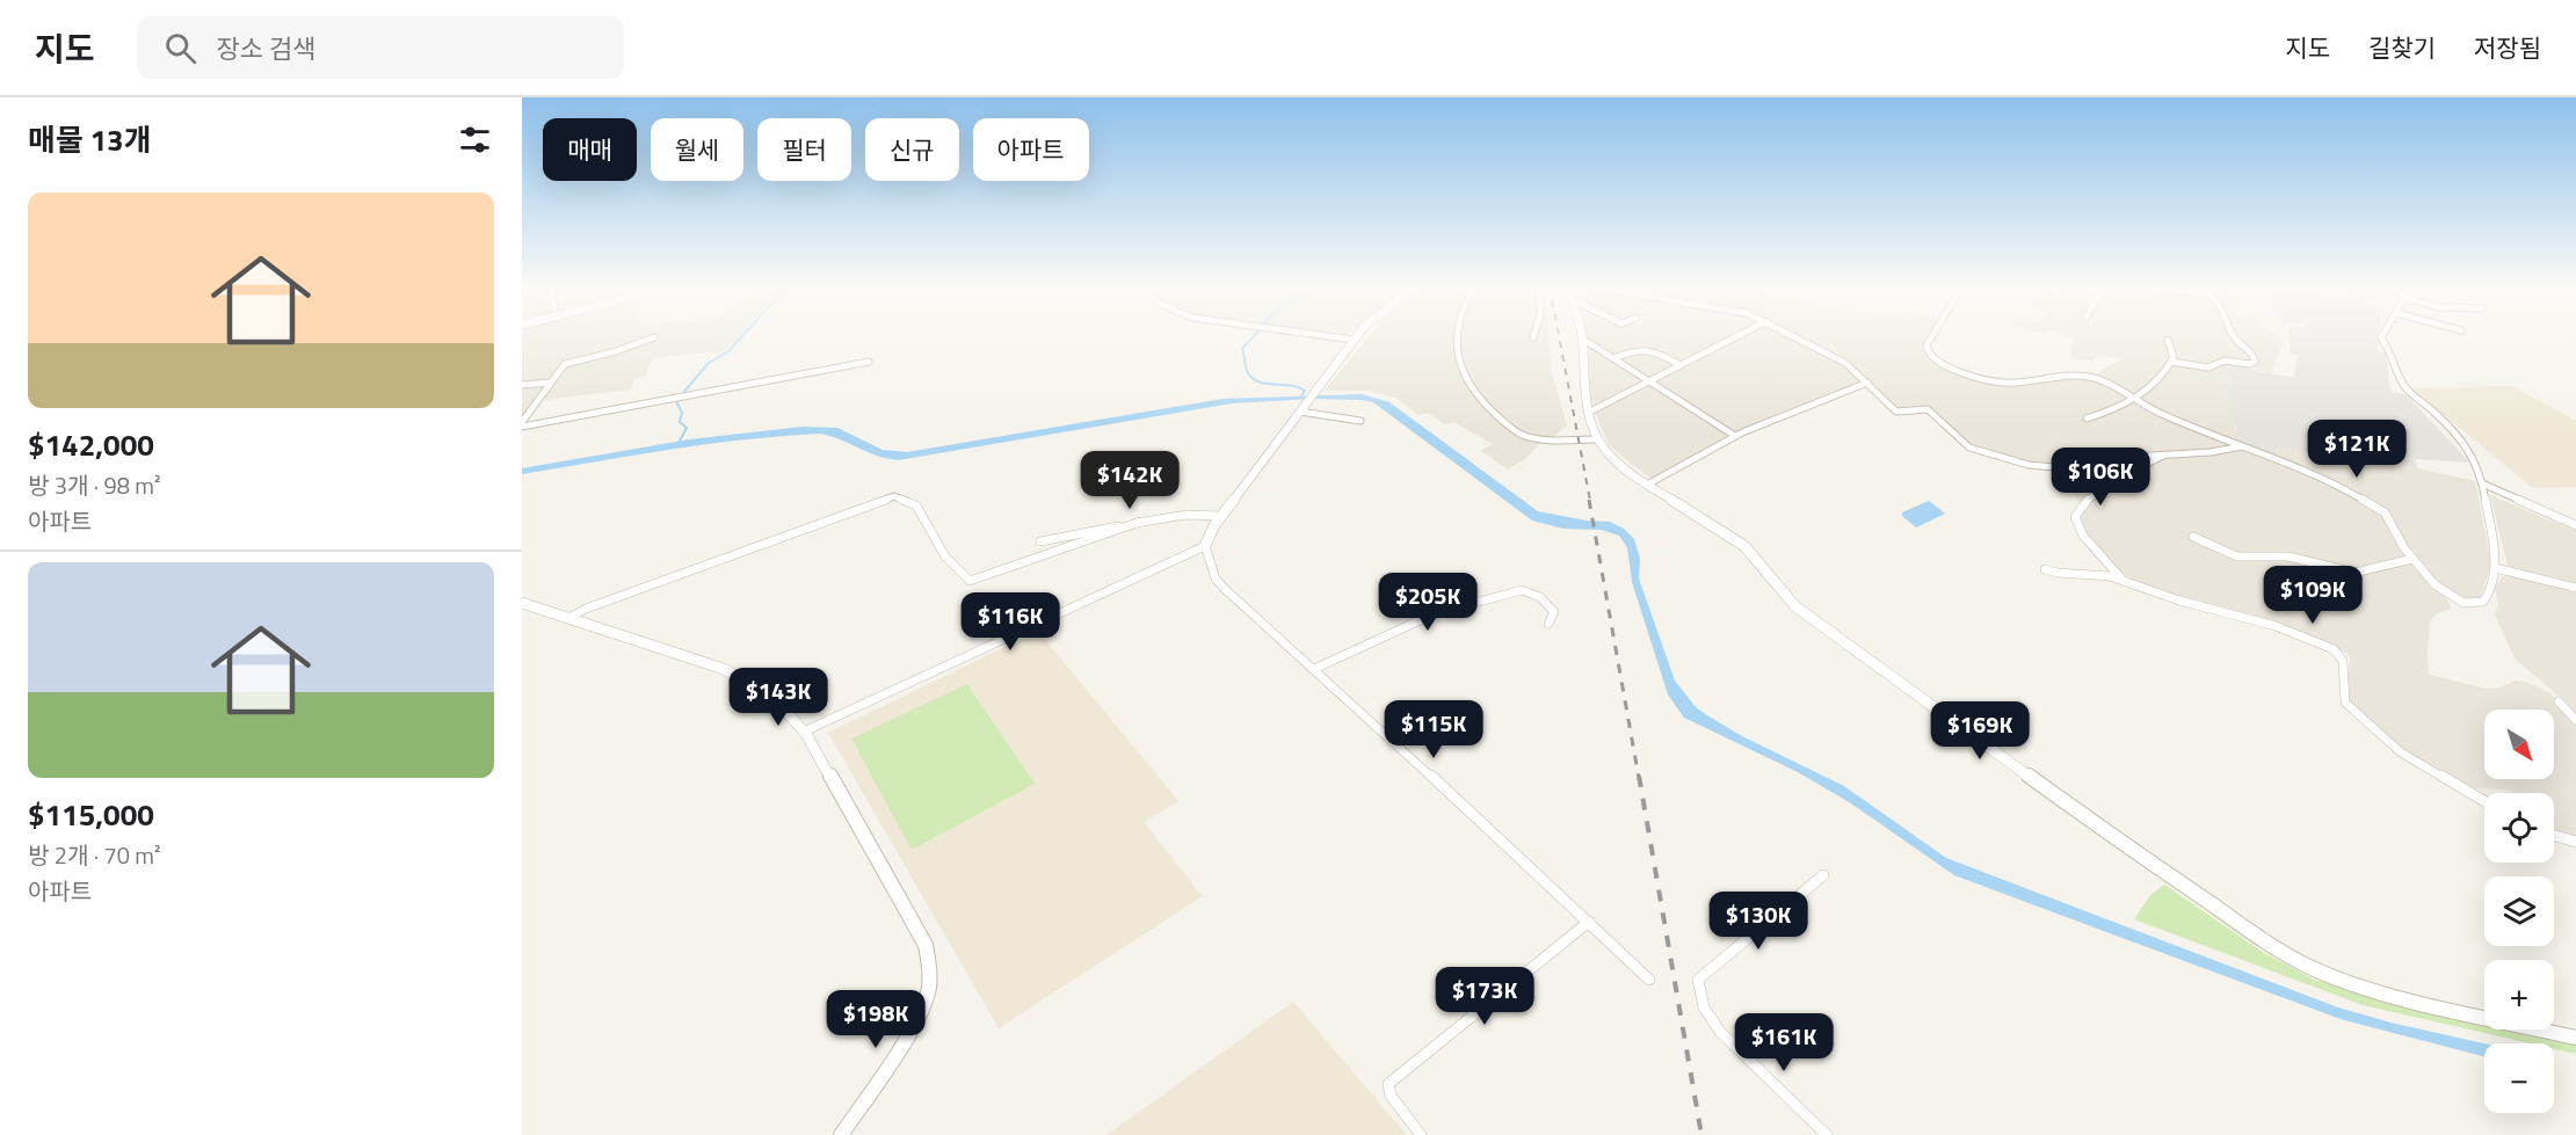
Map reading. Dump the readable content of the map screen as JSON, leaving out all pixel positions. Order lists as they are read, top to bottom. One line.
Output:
{"north":"bottom right","page":{"header":"지도","search":"장소 검색","nav":["지도","길찾기","저장됨"],"heading":"매물 13개","chip":["매매","월세","필터","신규","아파트"],"list":[{"name":"$142,000","note":"방 3개 · 98 m² · 아파트"},{"name":"$115,000","note":"방 2개 · 70 m² · 아파트"}],"price":["$121K","$106K","$142K","$109K","$205K","$116K","$143K","$115K","$169K","$130K","$173K","$198K","$161K"],"map_buttons":["+","−"]}}
